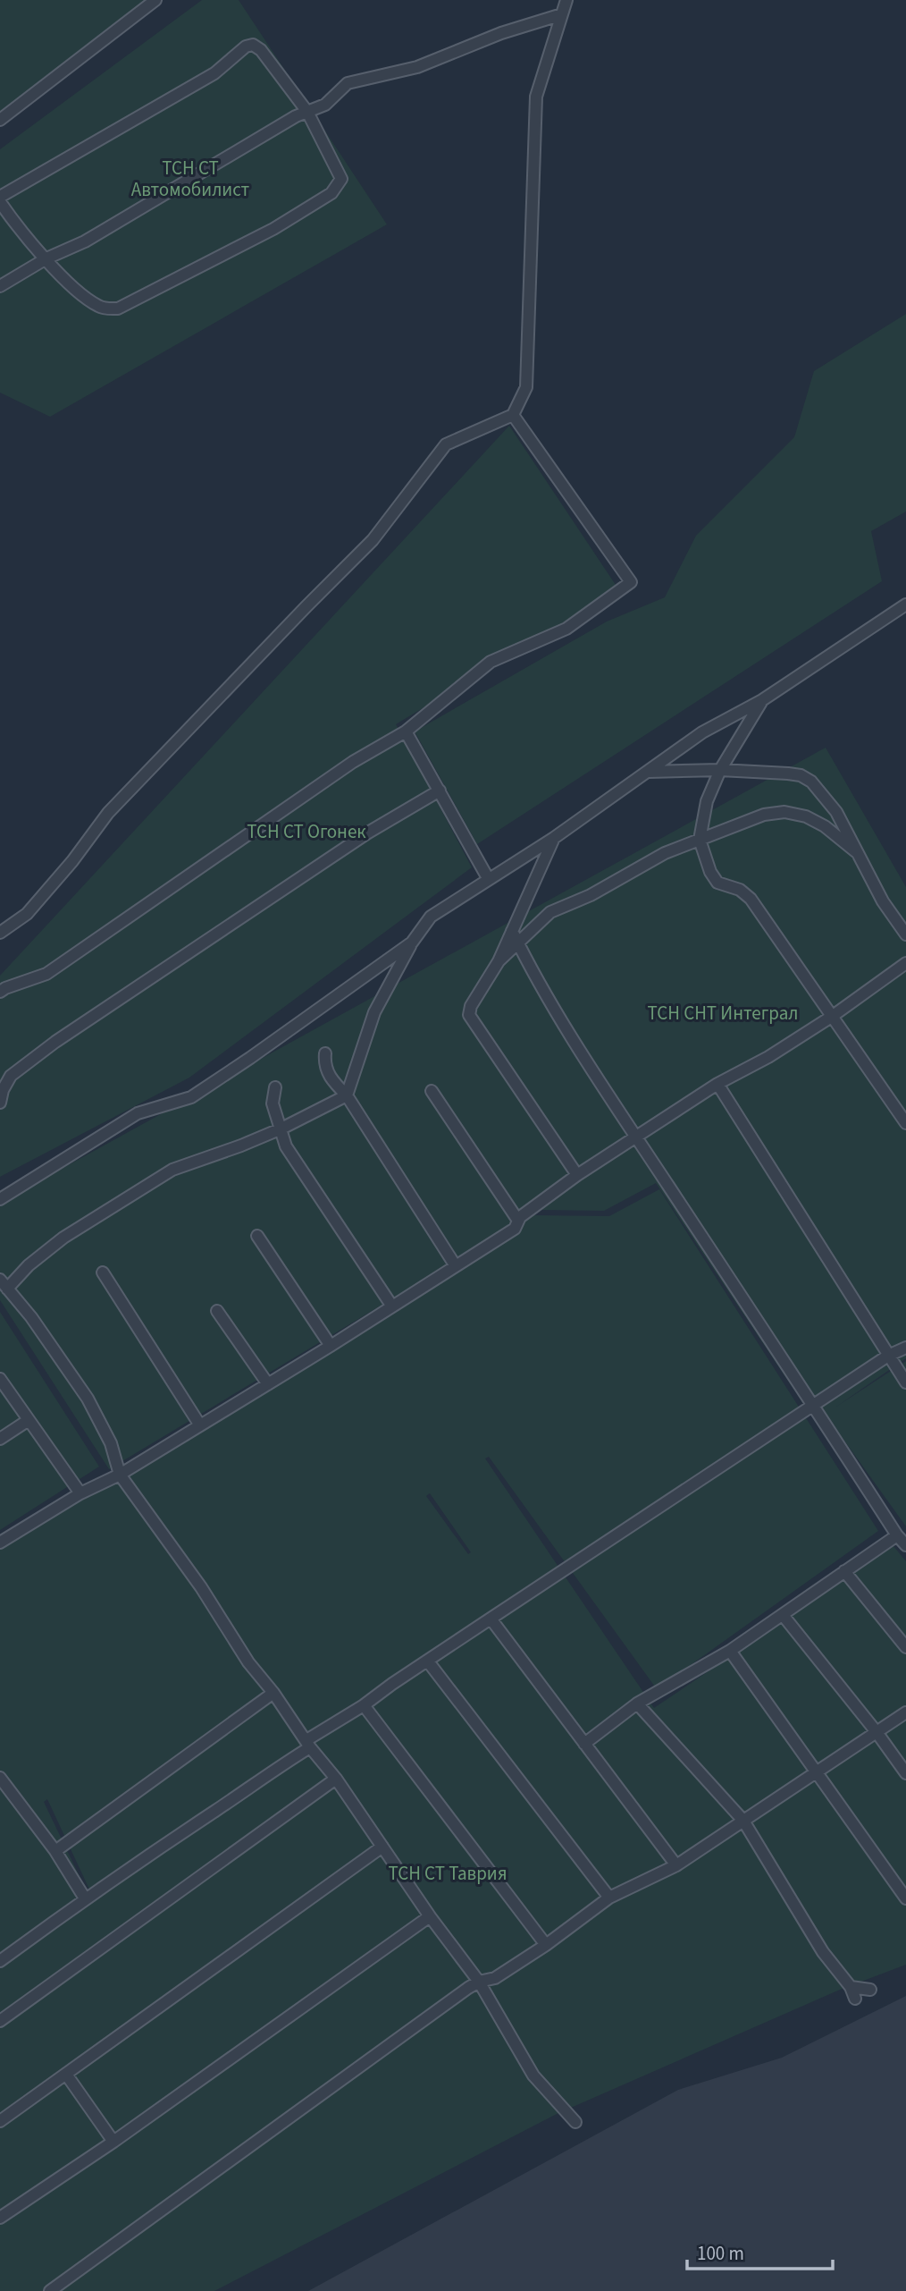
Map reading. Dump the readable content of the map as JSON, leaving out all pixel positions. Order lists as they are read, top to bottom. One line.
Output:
{"parks":["ТСН СТ Автомобилист","ТСН СТ Огонек","ТСН СНТ Интеграл","ТСН СТ Таврия"],"scale_bar":"100 m"}
